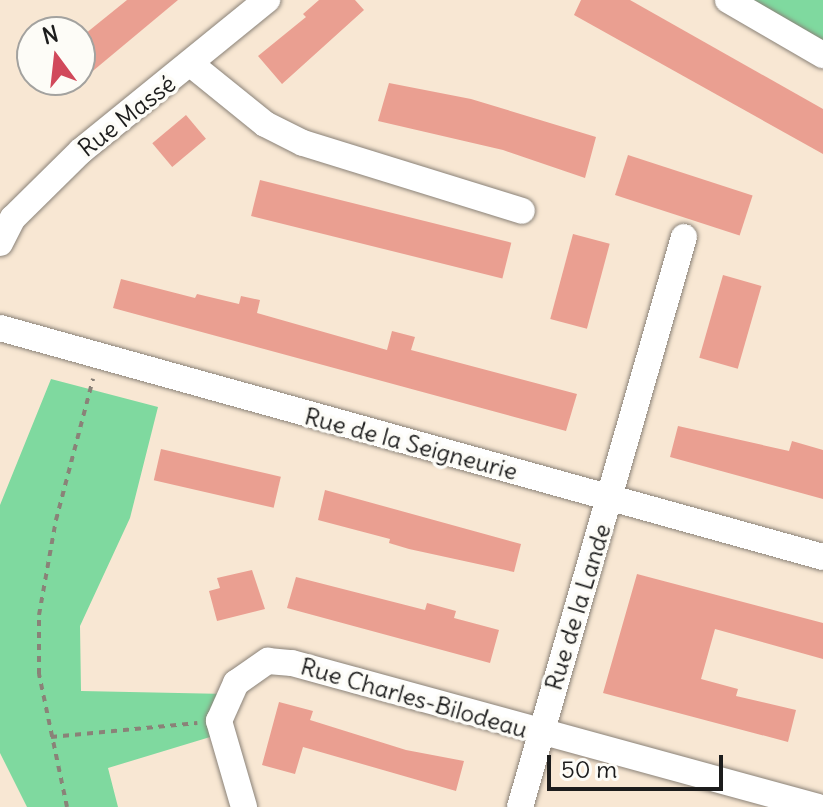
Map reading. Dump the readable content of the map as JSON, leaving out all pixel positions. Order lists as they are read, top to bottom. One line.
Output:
{"streets":{"street":["Rue Massé","Rue de la Seigneurie","Rue de la Lande","Rue Charles-Bilodeau"]},"crossings":[["Rue de la Seigneurie","Rue de la Lande"],["Rue de la Lande","Rue Charles-Bilodeau"]],"scale_bar":"50 m","north":"top"}
